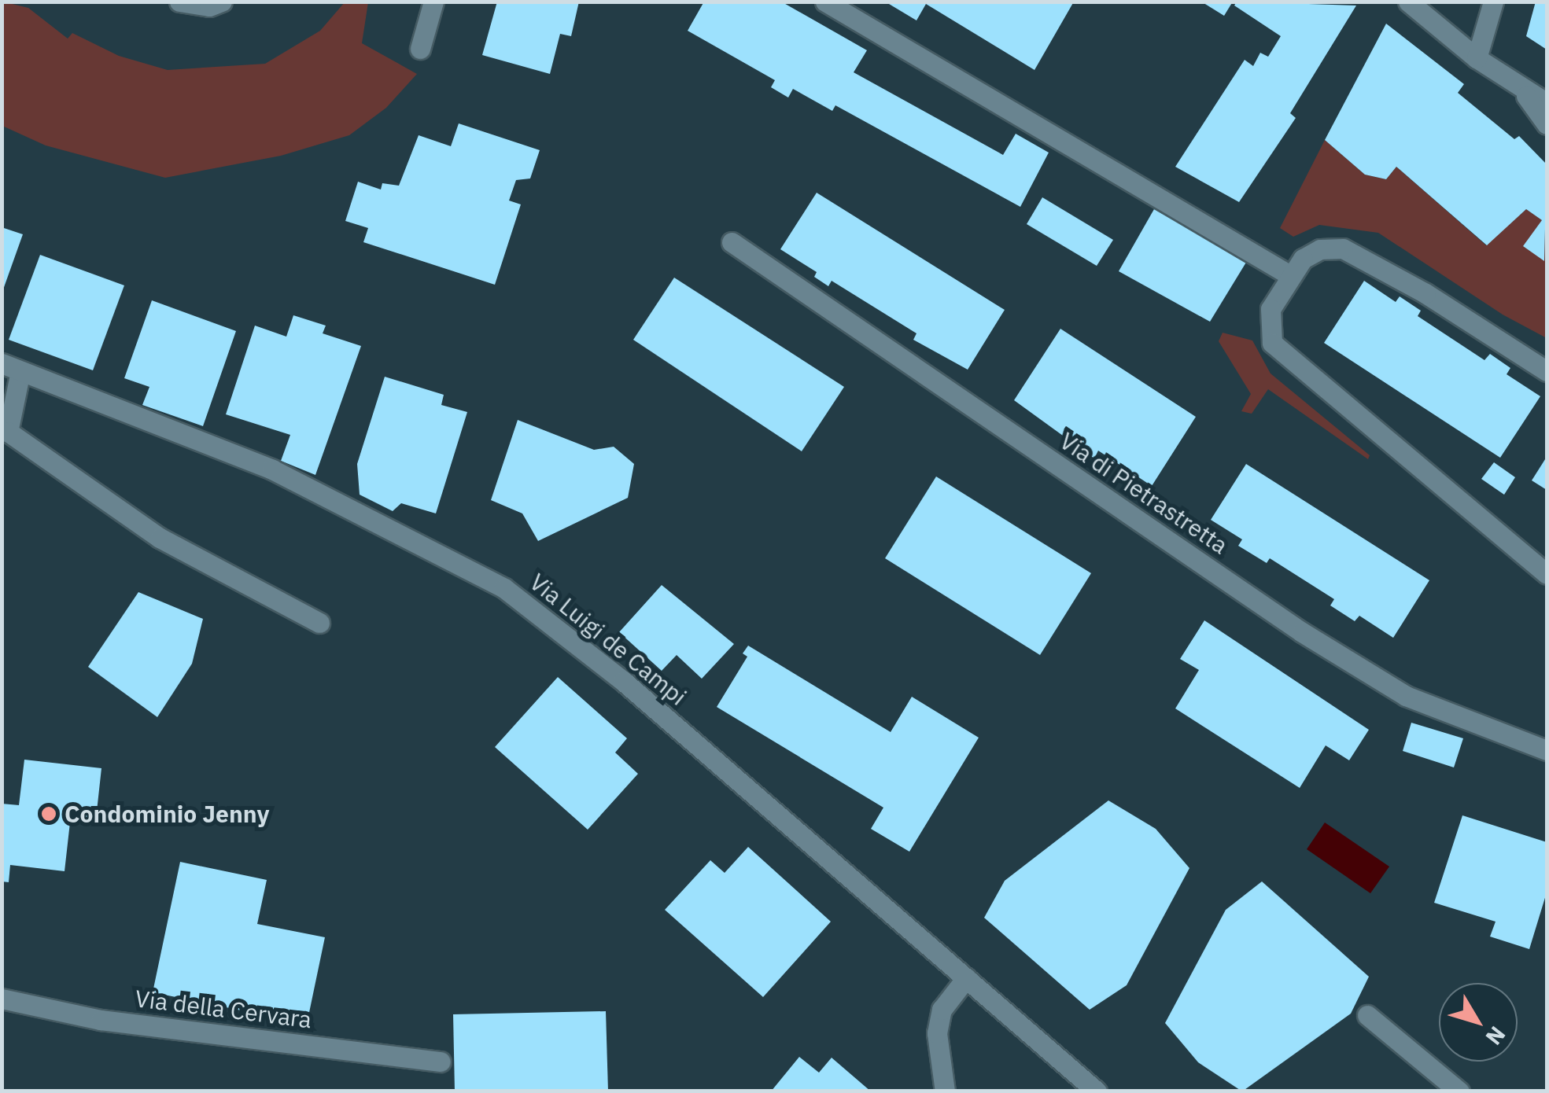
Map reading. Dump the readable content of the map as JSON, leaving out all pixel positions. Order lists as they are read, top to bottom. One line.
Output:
{"streets":{"street":["Via di Pietrastretta","Via Luigi de Campi","Via della Cervara"]},"places":["Condominio Jenny"],"north":"bottom right"}
